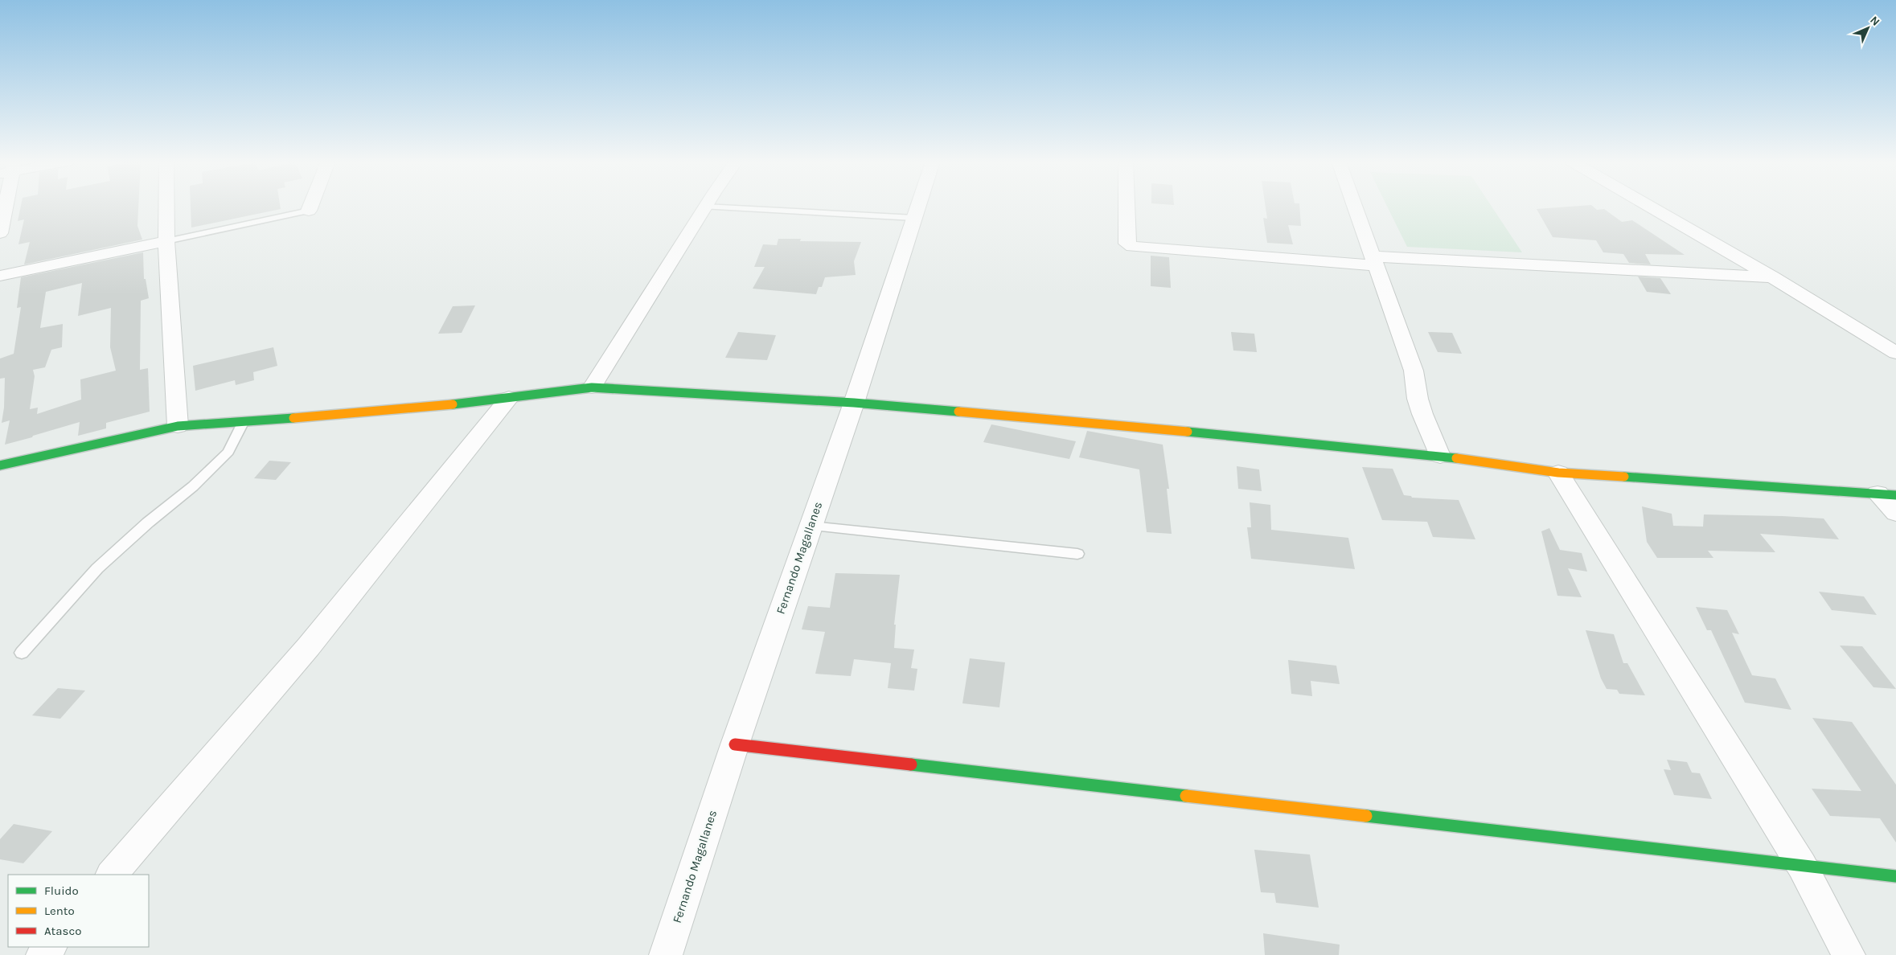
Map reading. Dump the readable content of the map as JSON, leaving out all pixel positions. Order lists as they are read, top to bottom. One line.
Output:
{"streets":{"street":["Fernando Magallanes"]},"legend":["Fluido","Lento","Atasco"],"north":"top right"}
